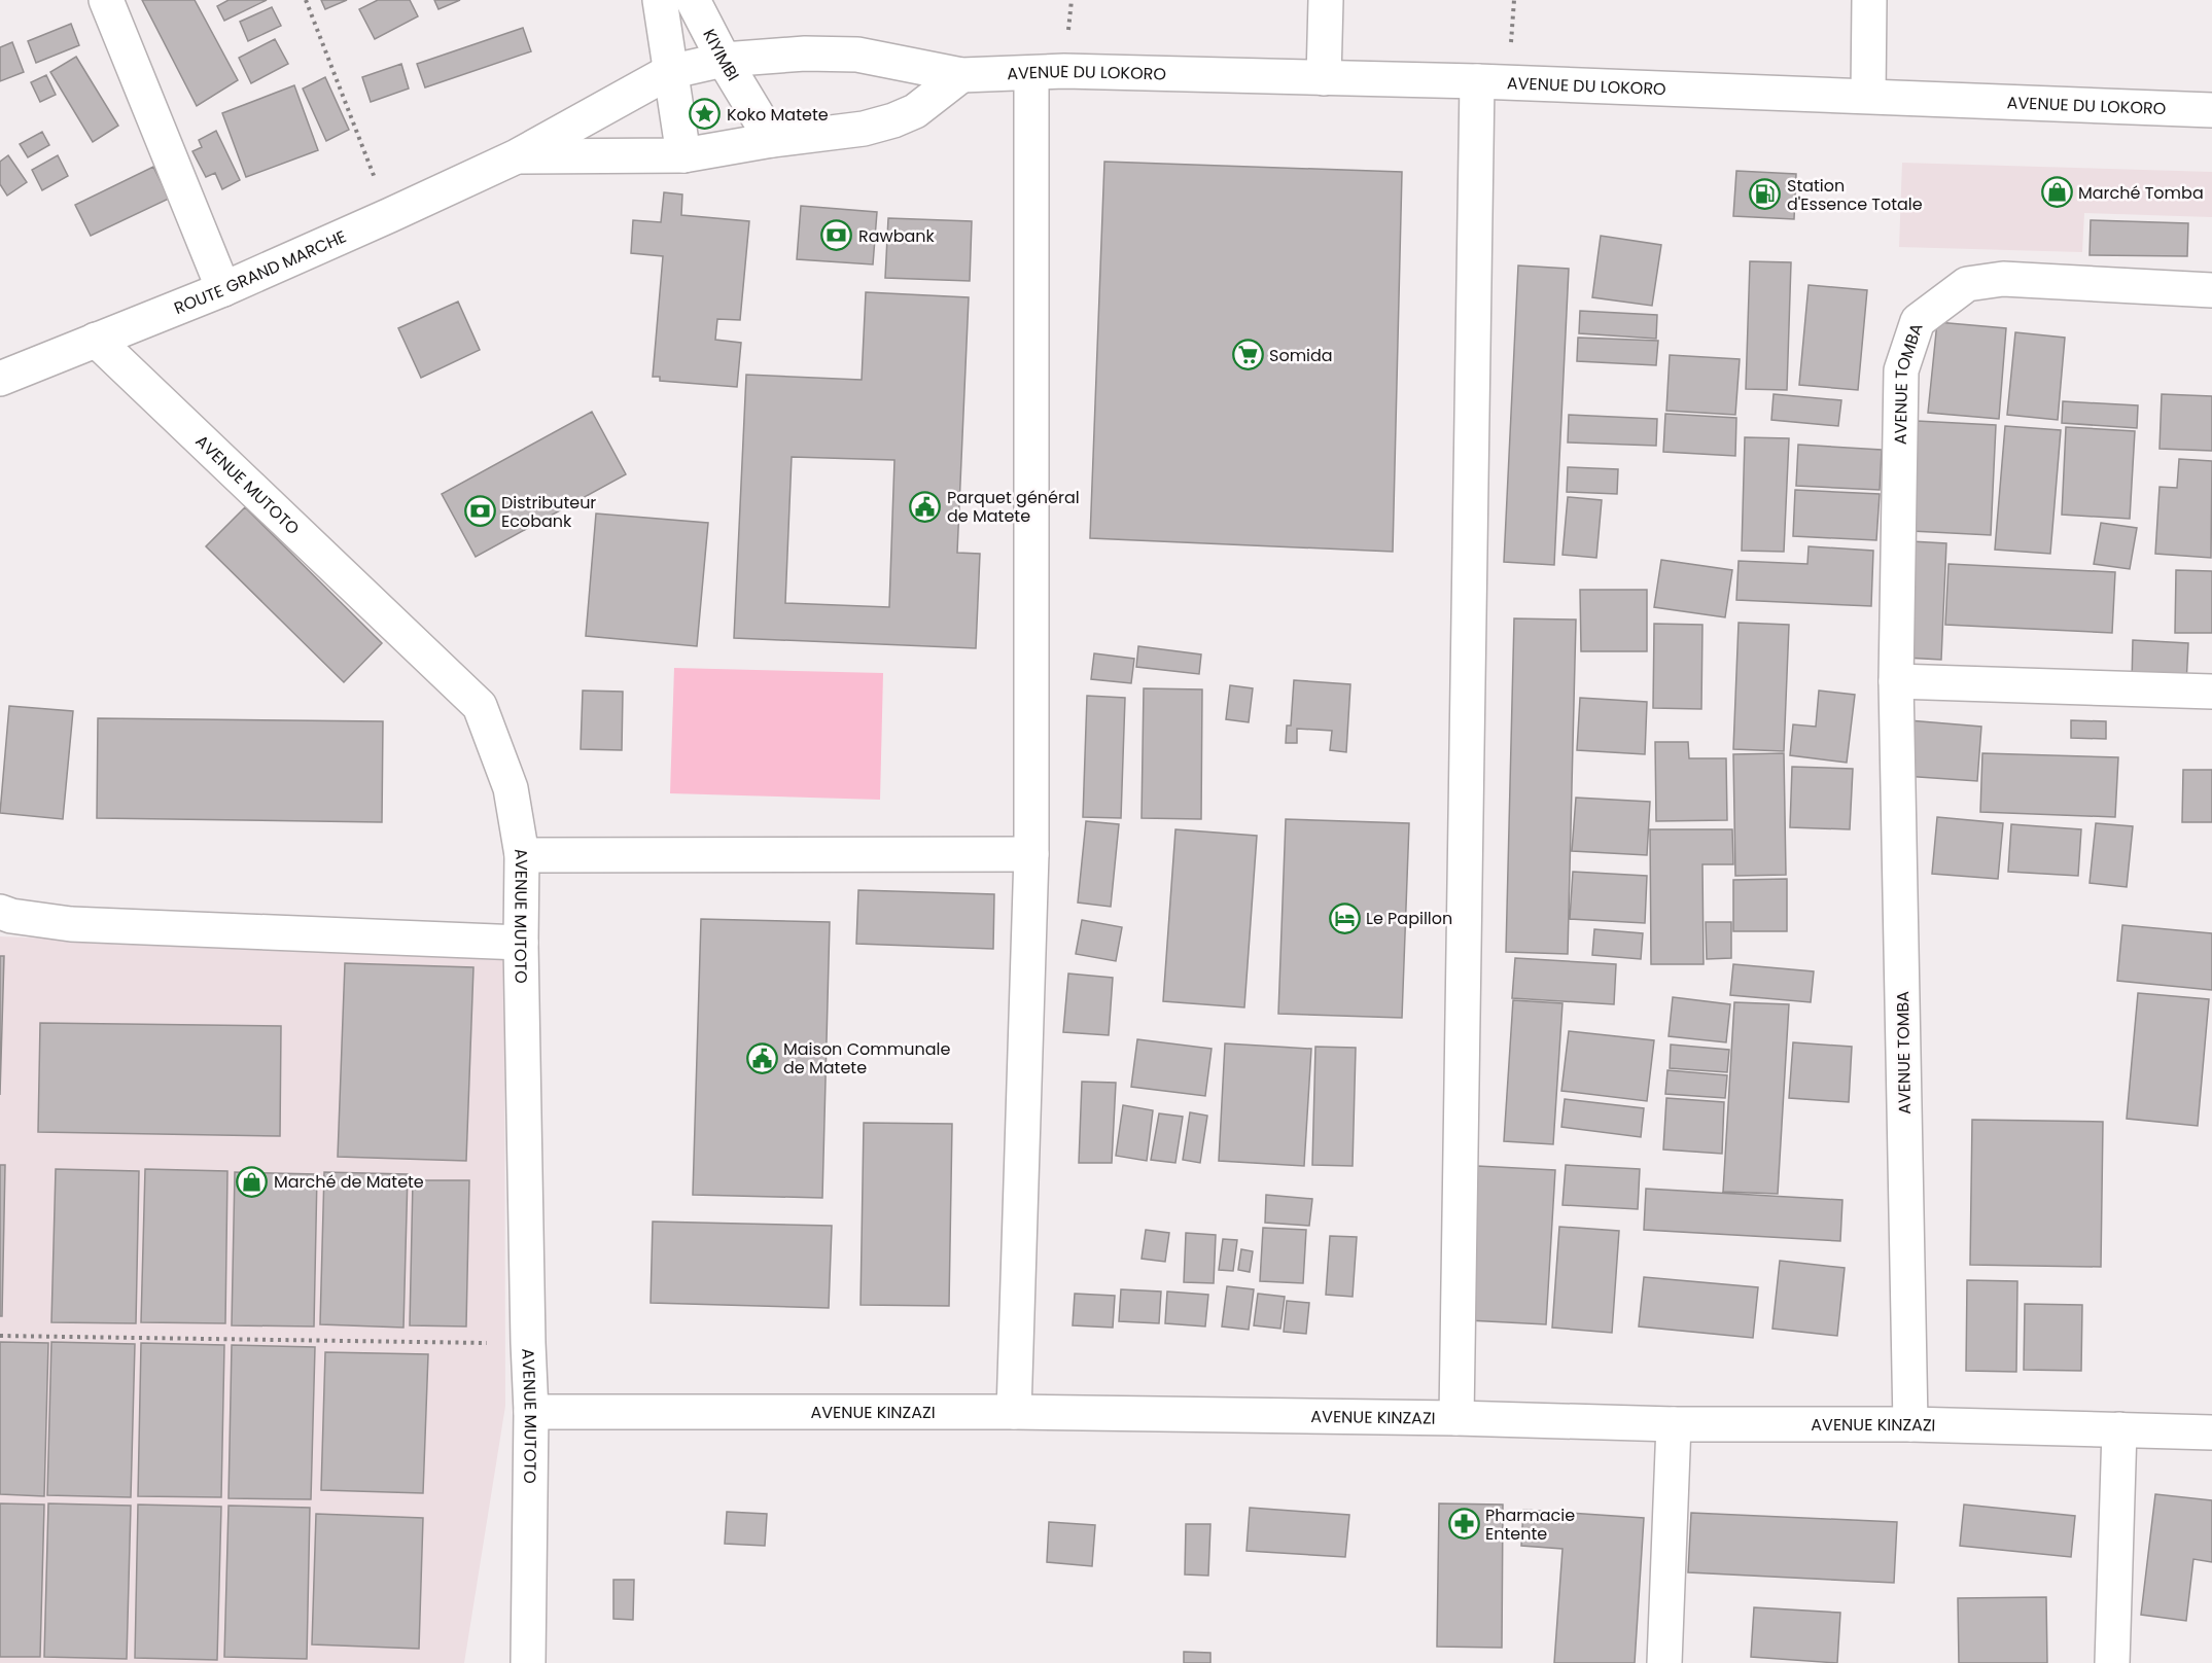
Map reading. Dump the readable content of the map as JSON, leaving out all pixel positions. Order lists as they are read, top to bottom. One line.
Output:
{"streets":{"street":["KIYIMBI","AVENUE DU LOKORO","ROUTE GRAND MARCHE","AVENUE TOMBA","AVENUE MUTOTO","AVENUE KINZAZI"]},"crossings":[["KIYIMBI","AVENUE DU LOKORO"],["KIYIMBI","ROUTE GRAND MARCHE"],["AVENUE DU LOKORO","ROUTE GRAND MARCHE"],["ROUTE GRAND MARCHE","AVENUE MUTOTO"],["AVENUE TOMBA","AVENUE KINZAZI"],["AVENUE MUTOTO","AVENUE KINZAZI"]],"places":{"place":["Koko Matete"],"shop":["Marché Tomba","Marché de Matete"],"fuel station":["Station d'Essence Totale"],"bank":["Rawbank","Distributeur Ecobank"],"supermarket":["Somida"],"public building":["Parquet général de Matete","Maison Communale de Matete"],"hotel":["Le Papillon"],"pharmacy":["Pharmacie Entente"]}}
